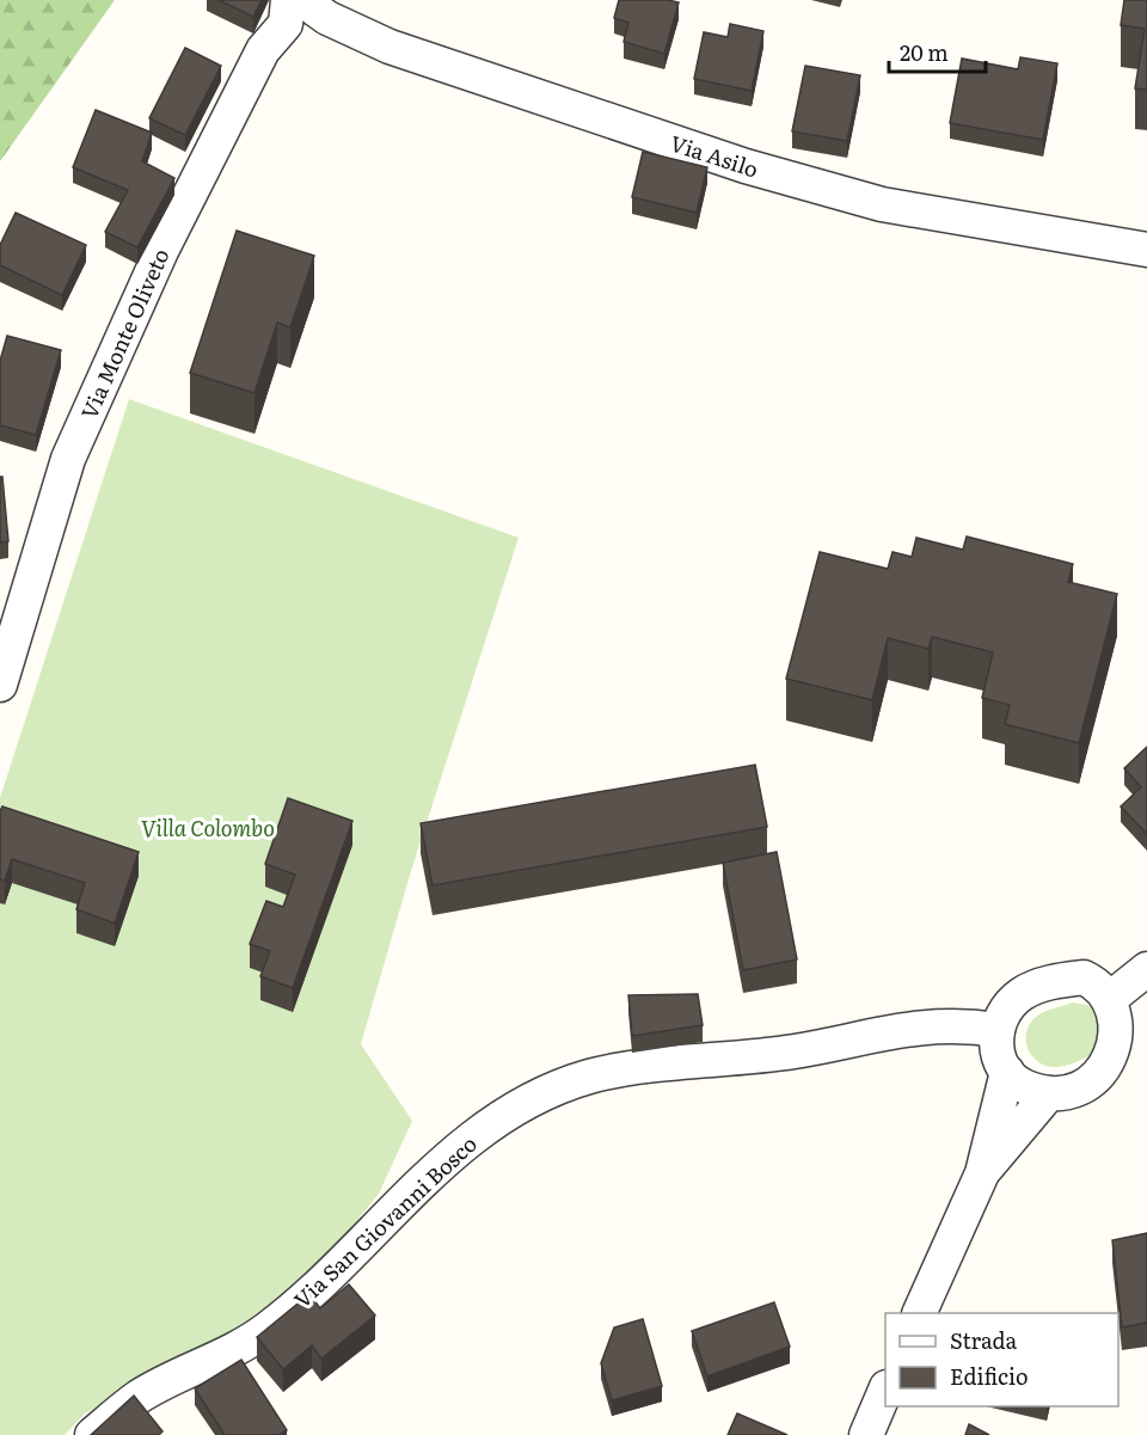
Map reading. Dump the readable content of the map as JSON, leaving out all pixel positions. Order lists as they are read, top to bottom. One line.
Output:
{"streets":{"street":["Via Asilo","Via Monte Oliveto","Via San Giovanni Bosco"]},"parks":["Villa Colombo"],"legend":["Strada","Edificio"],"scale_bar":"20 m"}
